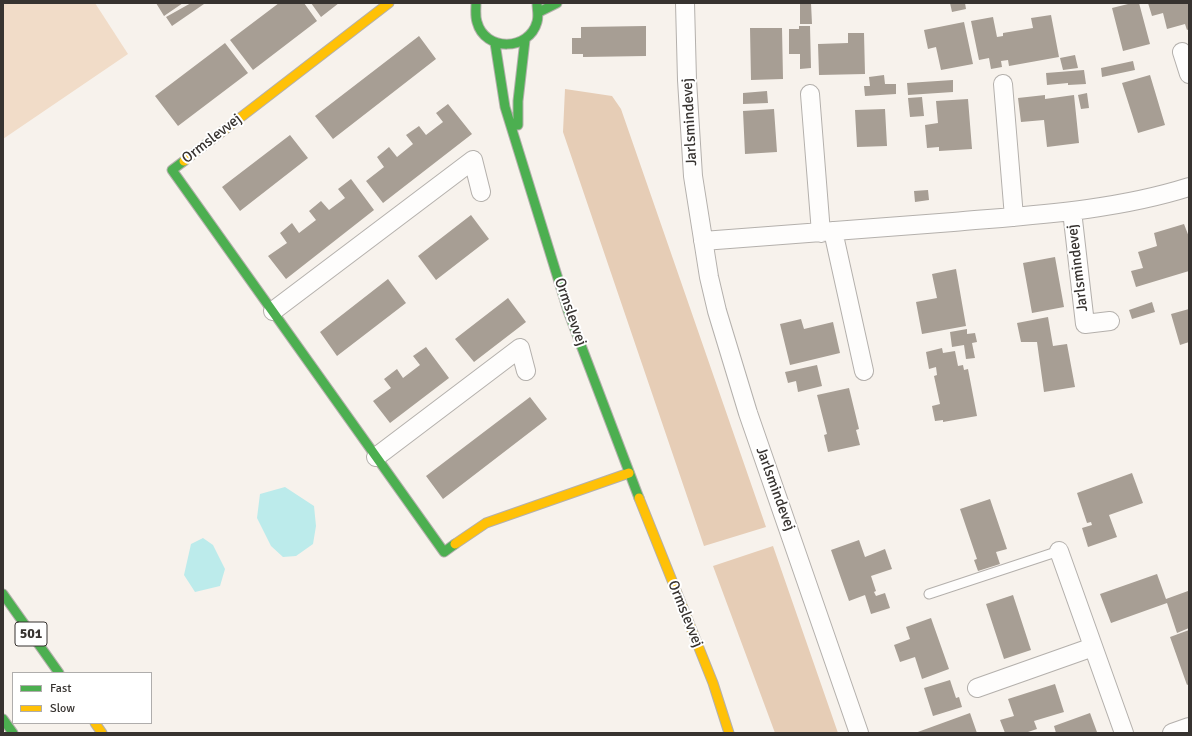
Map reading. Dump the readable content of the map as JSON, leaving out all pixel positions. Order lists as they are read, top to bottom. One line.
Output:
{"streets":{"main road":["Ormslevvej","501"],"street":["Jarlsmindevej"]},"legend":["Fast","Slow"]}
